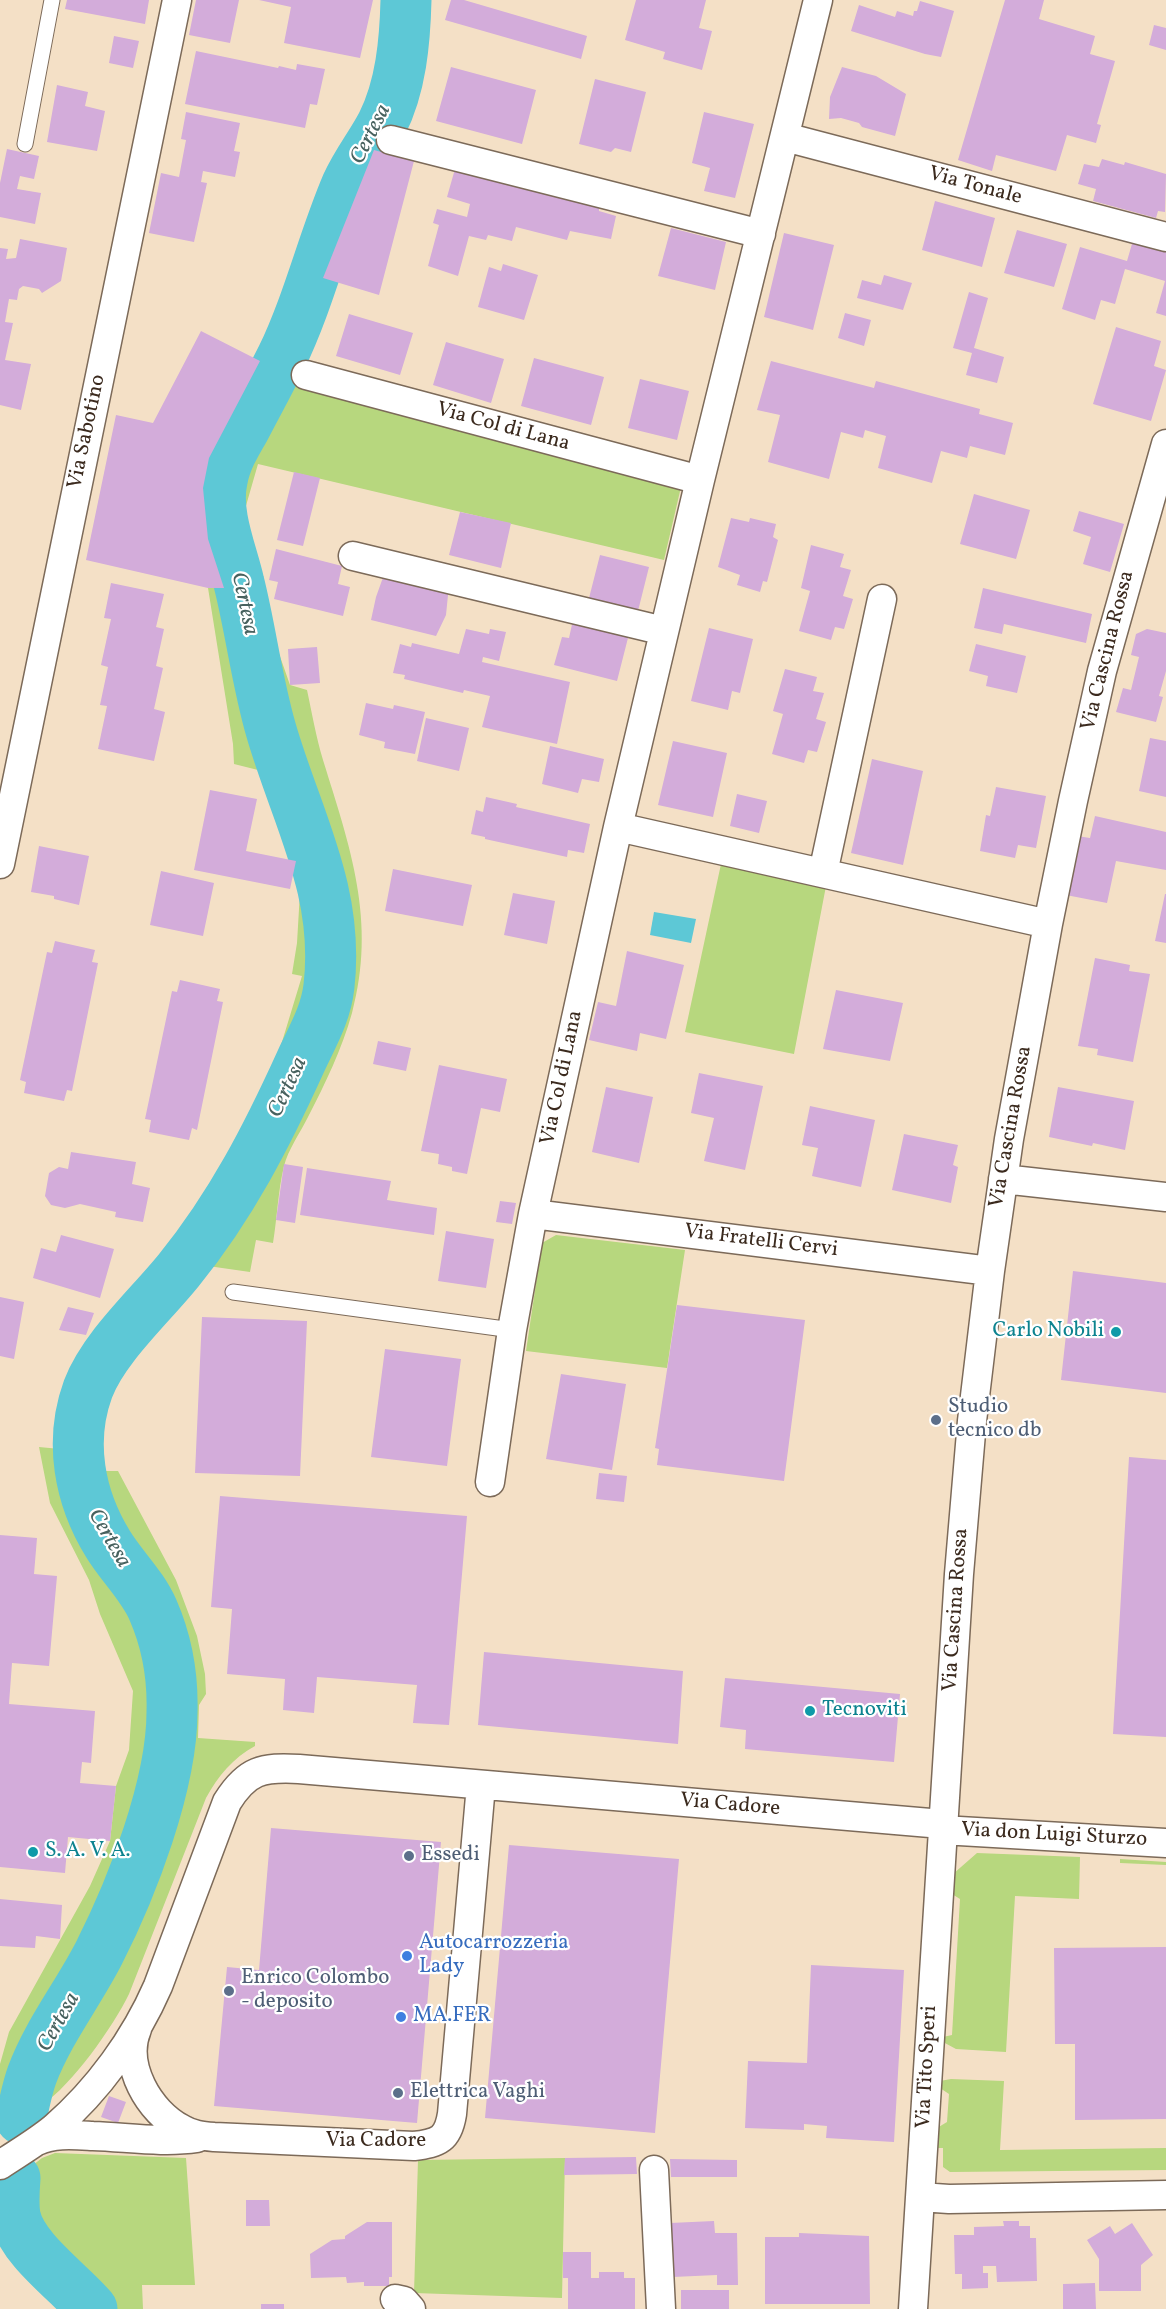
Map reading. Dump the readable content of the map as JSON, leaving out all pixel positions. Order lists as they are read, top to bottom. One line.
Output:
{"streets":{"street":["Via Tonale","Via Col di Lana","Via Sabotino","Via Cascina Rossa","Via Fratelli Cervi","Via Cadore","Via don Luigi Sturzo","Via Tito Speri"]},"crossings":[["Via Tonale","Via Col di Lana"],["Via Col di Lana","Via Fratelli Cervi"],["Via Cascina Rossa","Via Fratelli Cervi"],["Via Cascina Rossa","Via Cadore"],["Via Cascina Rossa","Via don Luigi Sturzo"],["Via Cascina Rossa","Via Tito Speri"],["Via Cadore","Via don Luigi Sturzo"],["Via Cadore","Via Tito Speri"],["Via don Luigi Sturzo","Via Tito Speri"]],"water":["Certesa"],"places":["Carlo Nobili","Studio tecnico db","Tecnoviti","S. A. V. A.","Essedi","Autocarrozzeria Lady","Enrico Colombo - deposito","MA.FER","Elettrica Vaghi"]}
